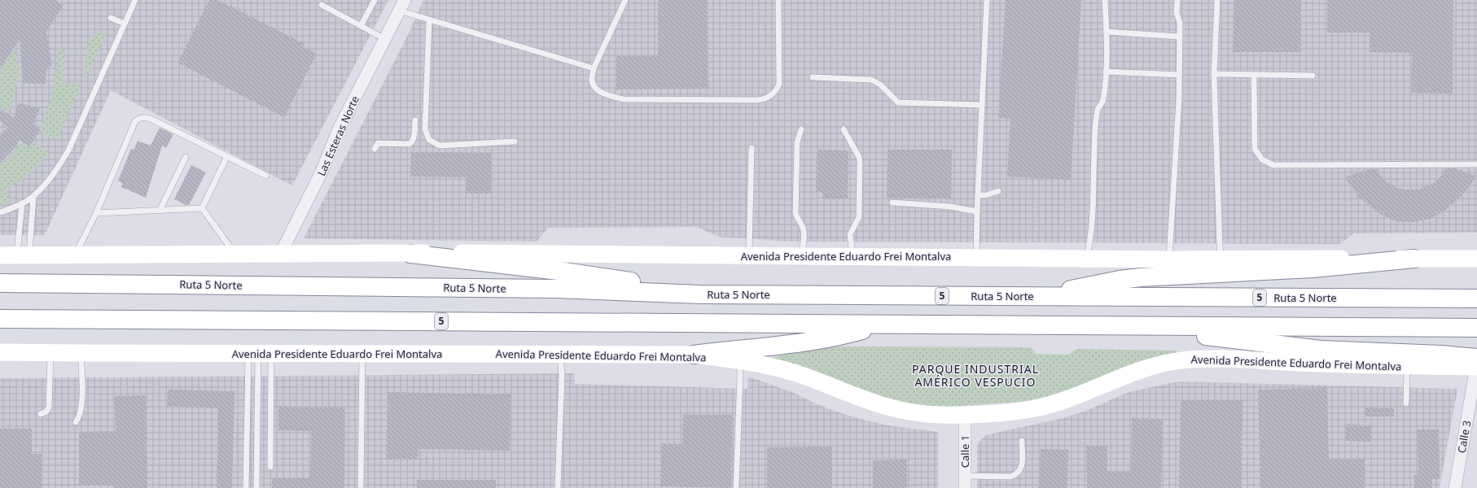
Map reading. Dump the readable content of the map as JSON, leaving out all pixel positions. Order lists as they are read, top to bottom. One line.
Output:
{"streets":{"highway":["Ruta 5 Norte","5"],"main road":["Avenida Presidente Eduardo Frei Montalva"],"street":["Las Esteras Norte","Calle 3","Calle 1"]},"crossings":[["Las Esteras Norte","Avenida Presidente Eduardo Frei Montalva"],["Avenida Presidente Eduardo Frei Montalva","Calle 3"],["Avenida Presidente Eduardo Frei Montalva","Calle 1"]],"districts":["PARQUE INDUSTRIAL AMÉRICO VESPUCIO"]}
